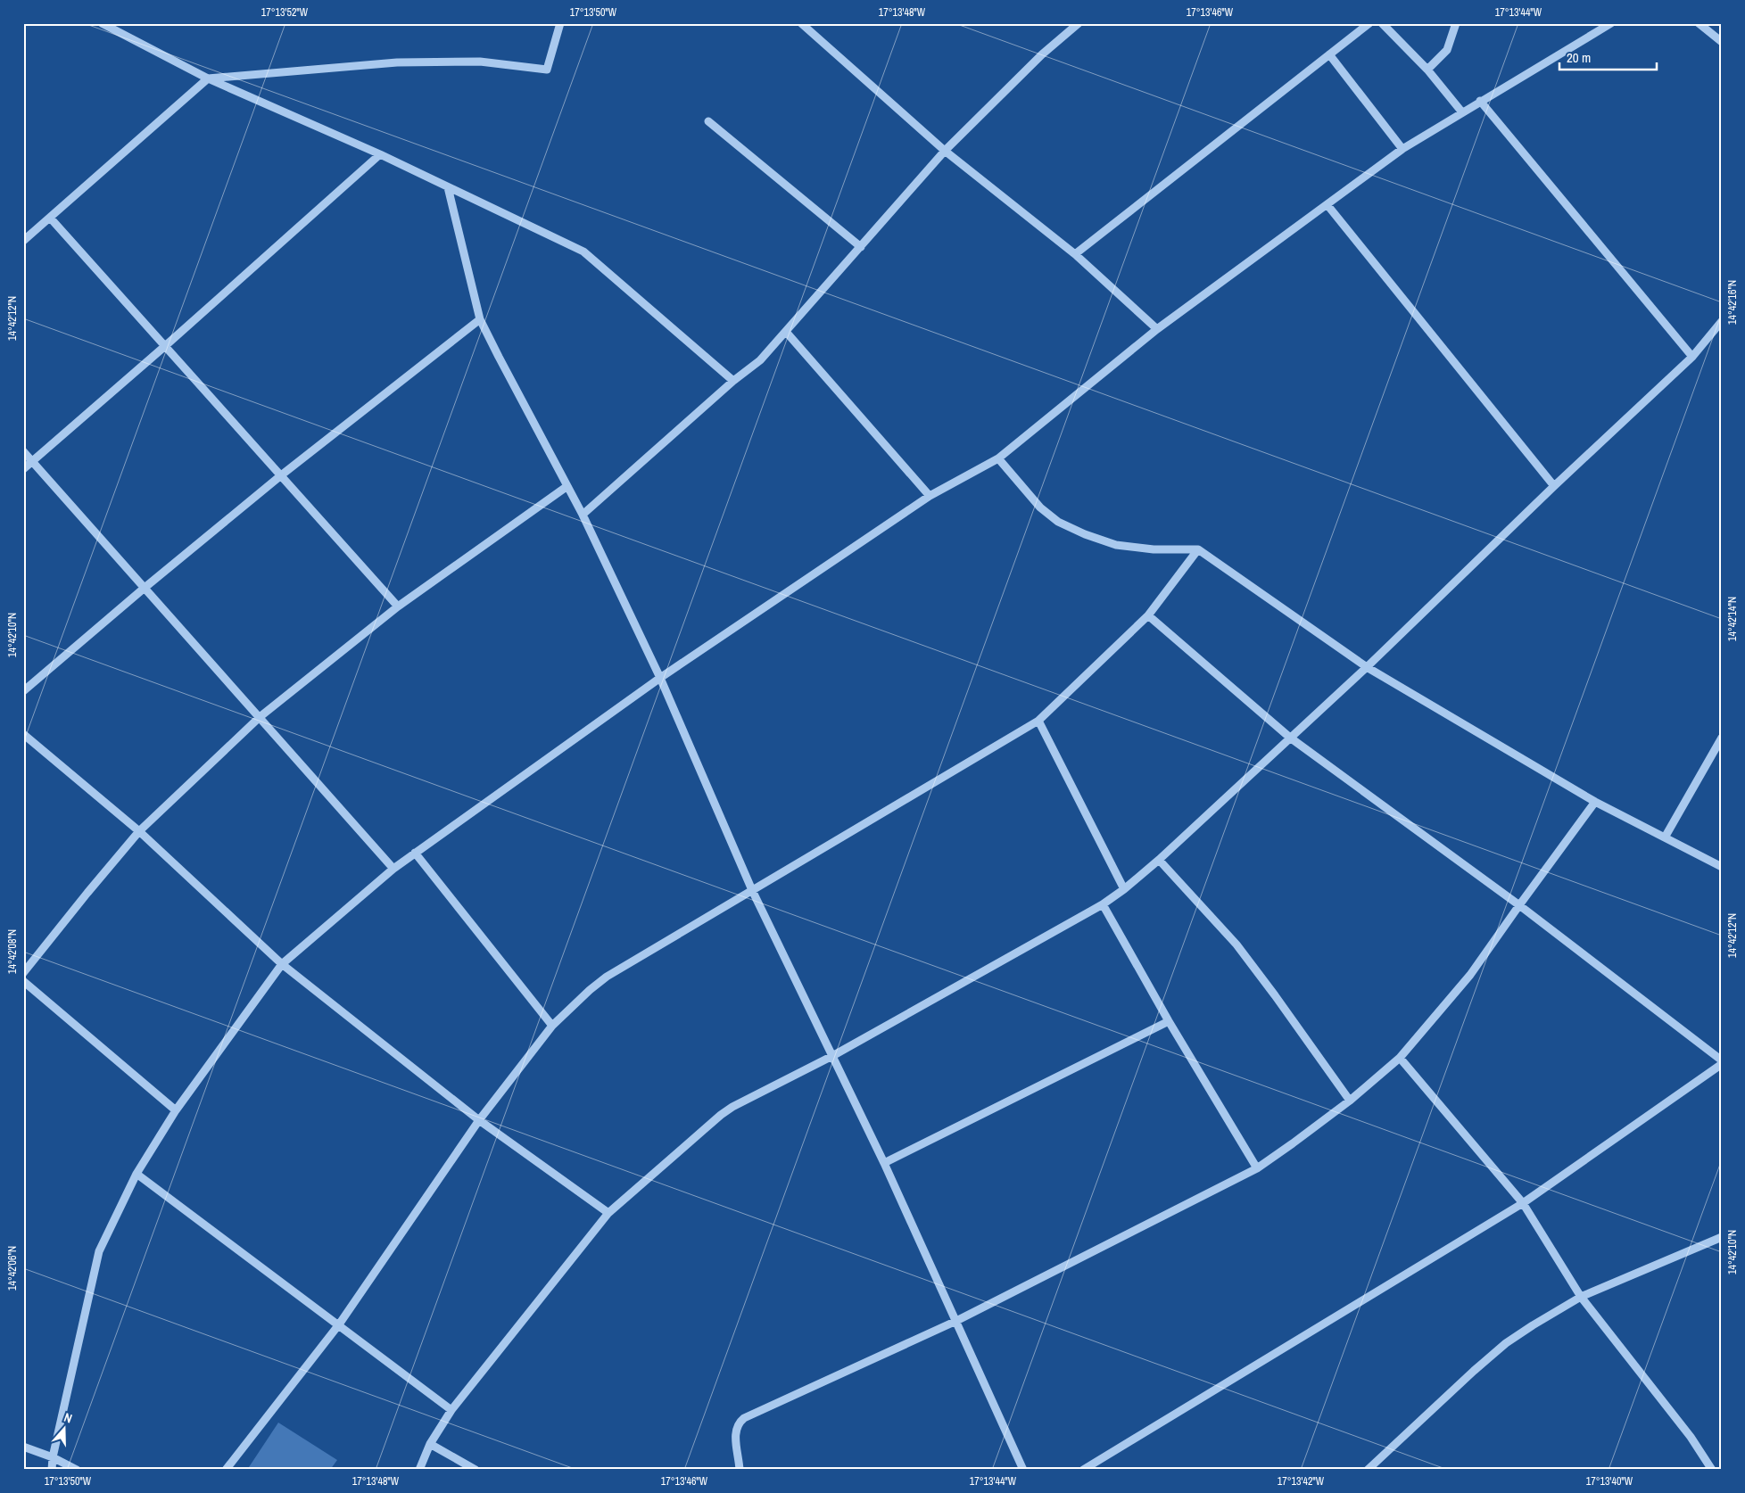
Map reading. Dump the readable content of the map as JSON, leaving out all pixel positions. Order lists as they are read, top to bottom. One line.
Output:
{"scale_bar":"20 m","north":"top","coordinates":["17°13'52\"W","17°13'50\"W","17°13'48\"W","17°13'46\"W","17°13'44\"W","14°42'16\"N","14°42'12\"N","14°42'14\"N","14°42'10\"N","14°42'08\"N","14°42'06\"N","17°13'42\"W","17°13'40\"W"]}
